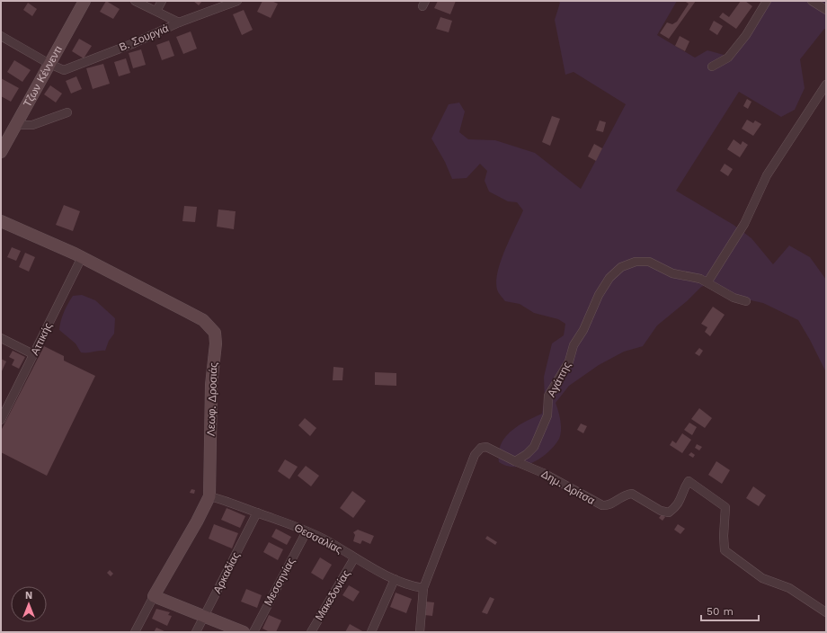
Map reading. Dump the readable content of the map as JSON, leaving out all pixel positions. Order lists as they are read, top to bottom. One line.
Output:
{"streets":{"street":["Β. Σουργιά","Τζων Κέννεντι","Αττικής","Αγάπης","Λεωφ. Δροσιάς","Δημ. Δρίτσα","Θεσσαλίας","Αρκαδίας","Μεσσηνίας","Μακεδονίας"]},"crossings":[["Β. Σουργιά","Τζων Κέννεντι"],["Αττικής","Λεωφ. Δροσιάς"],["Αγάπης","Δημ. Δρίτσα"],["Λεωφ. Δροσιάς","Θεσσαλίας"],["Θεσσαλίας","Αρκαδίας"],["Θεσσαλίας","Μεσσηνίας"],["Θεσσαλίας","Μακεδονίας"]],"scale_bar":"50 m","north":"top"}
